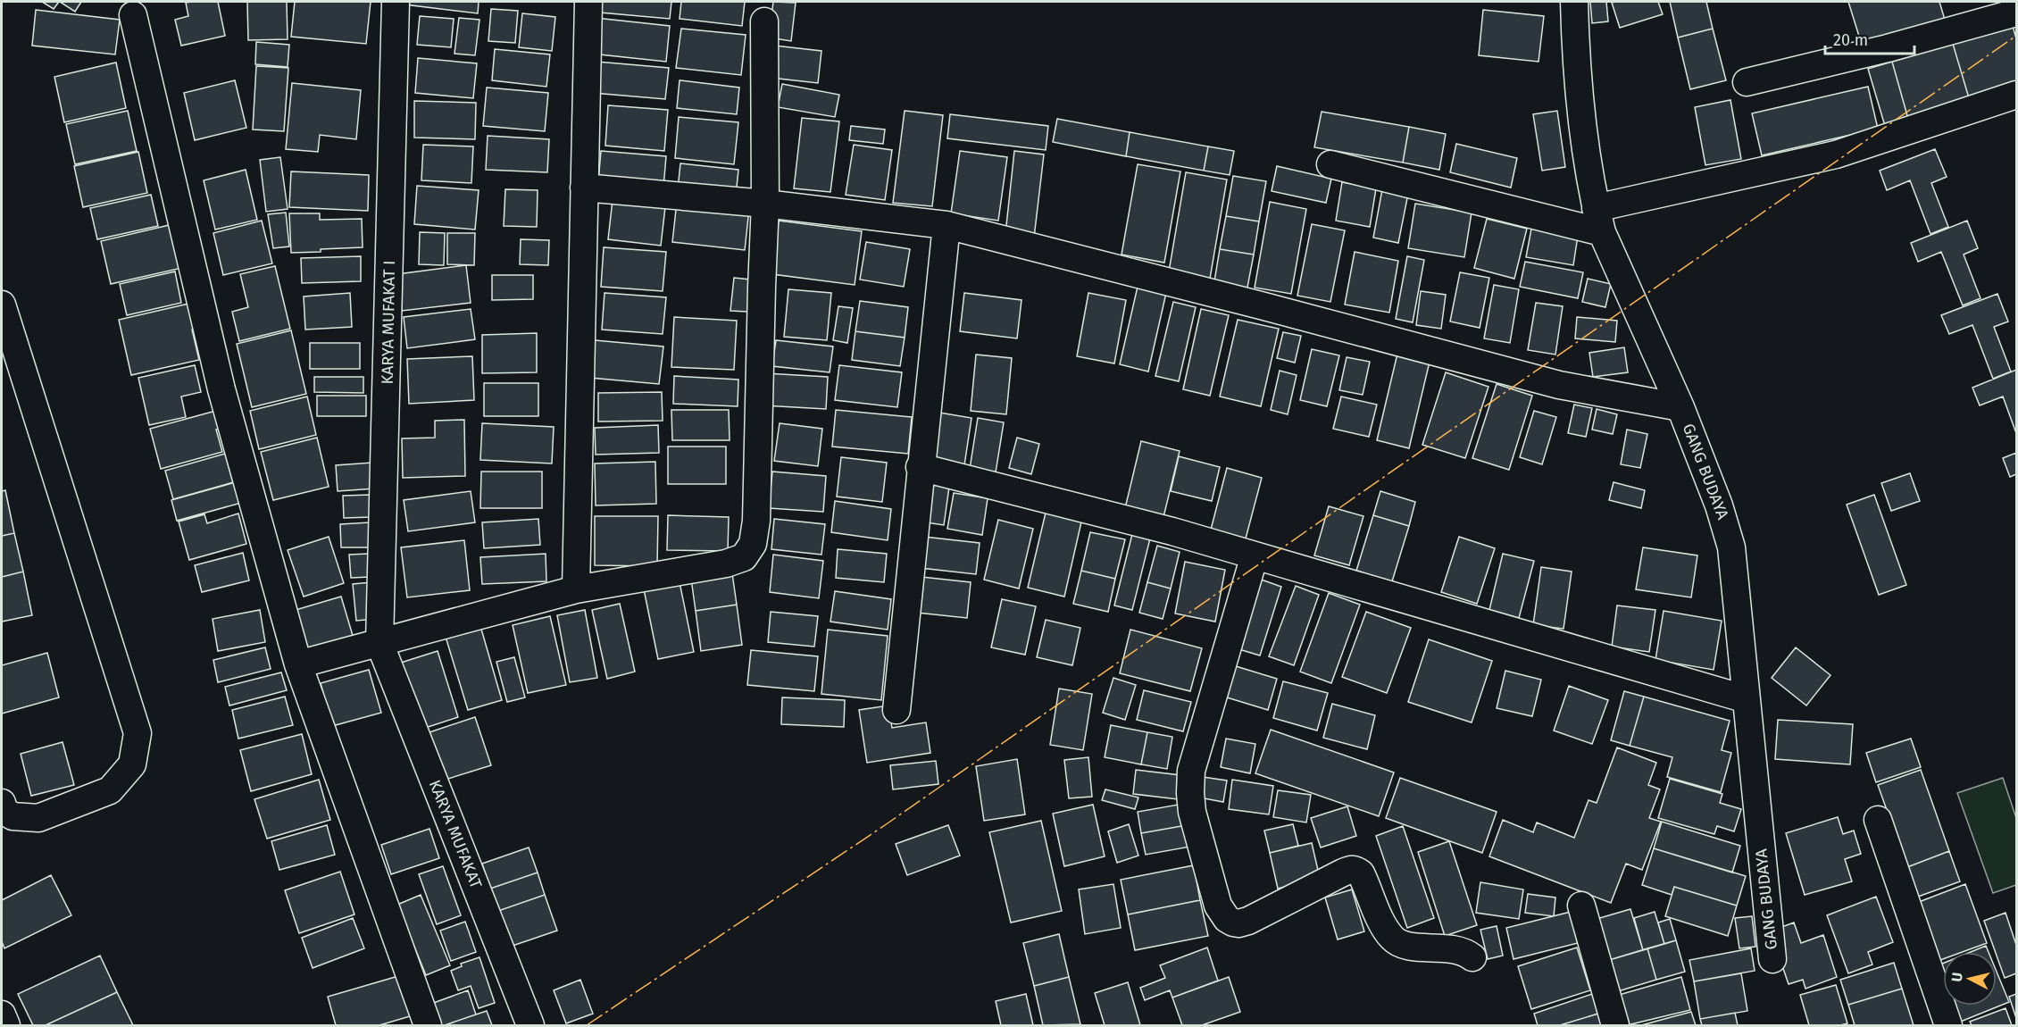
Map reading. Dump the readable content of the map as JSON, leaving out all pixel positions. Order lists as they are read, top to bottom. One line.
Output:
{"streets":{"street":["KARYA MUFAKAT I","GANG BUDAYA","KARYA MUFAKAT"]},"crossings":[["KARYA MUFAKAT I","KARYA MUFAKAT"]],"scale_bar":"20 m","north":"left"}
